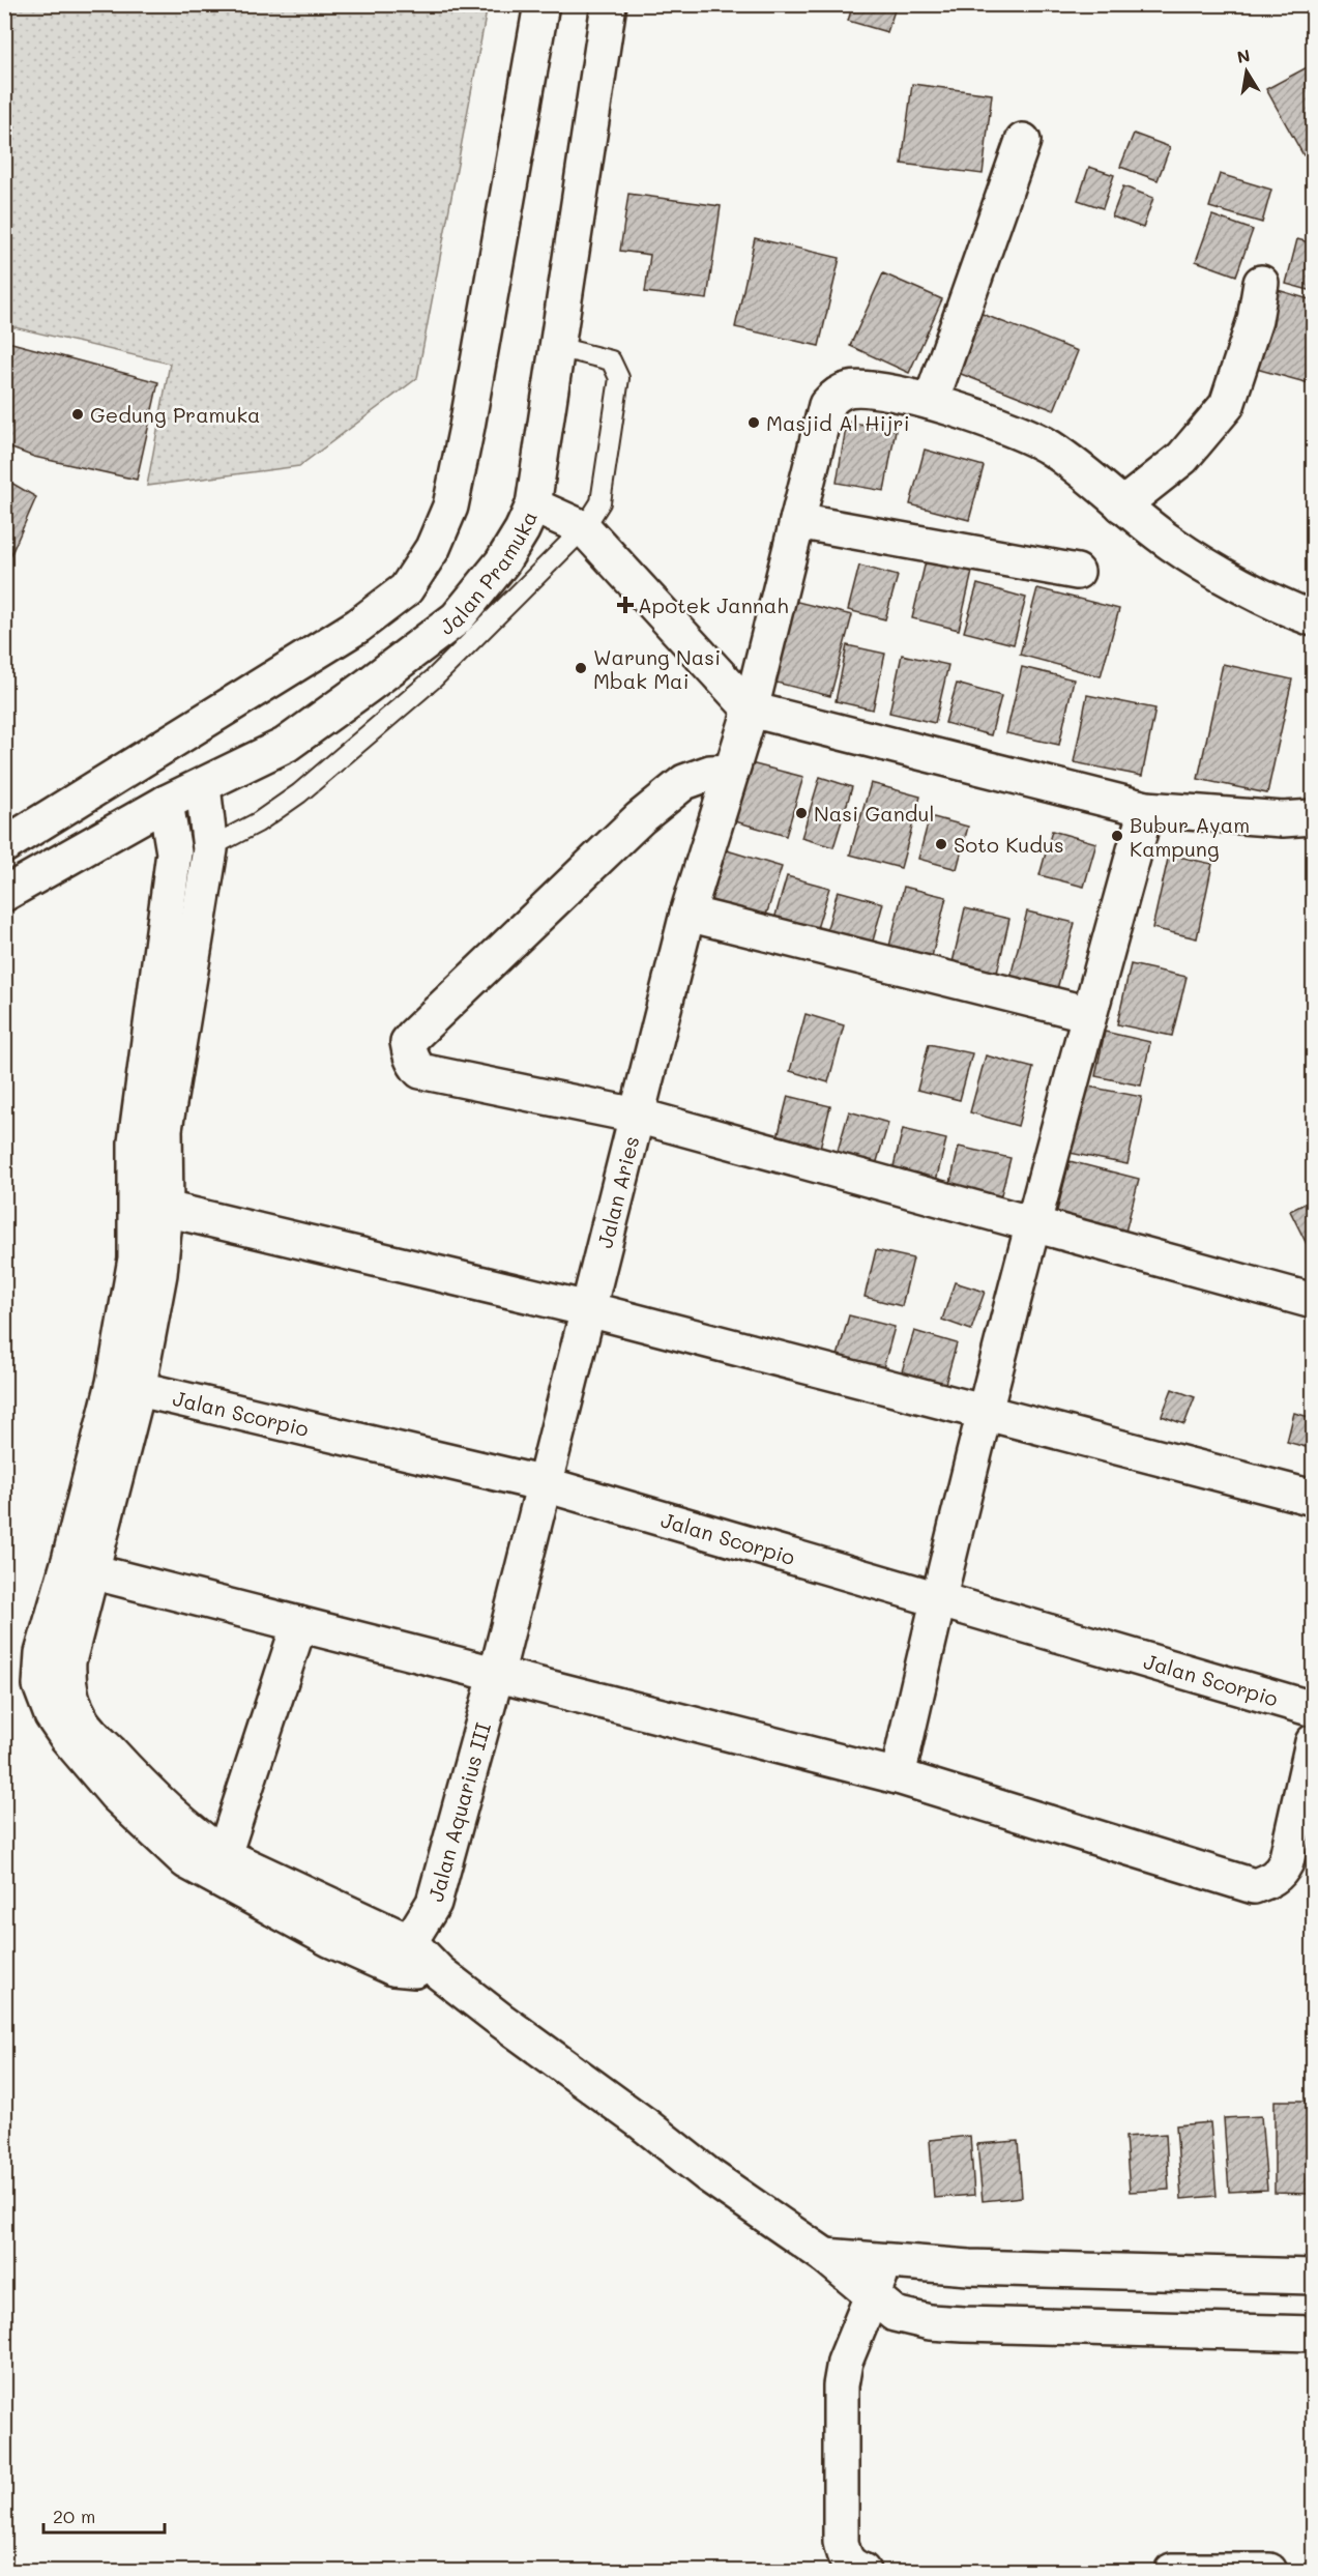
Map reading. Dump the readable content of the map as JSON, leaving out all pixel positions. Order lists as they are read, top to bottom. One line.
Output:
{"streets":{"street":["Jalan Pramuka","Jalan Aries","Jalan Scorpio","Jalan Aquarius III"]},"crossings":[["Jalan Aries","Jalan Scorpio"],["Jalan Aries","Jalan Aquarius III"]],"places":{"other":["Gedung Pramuka","Masjid Al Hijri","Warung Nasi Mbak Mai","Nasi Gandul","Bubur Ayam Kampung","Soto Kudus"],"health":["Apotek Jannah"]},"scale_bar":"20 m","north":"top"}
